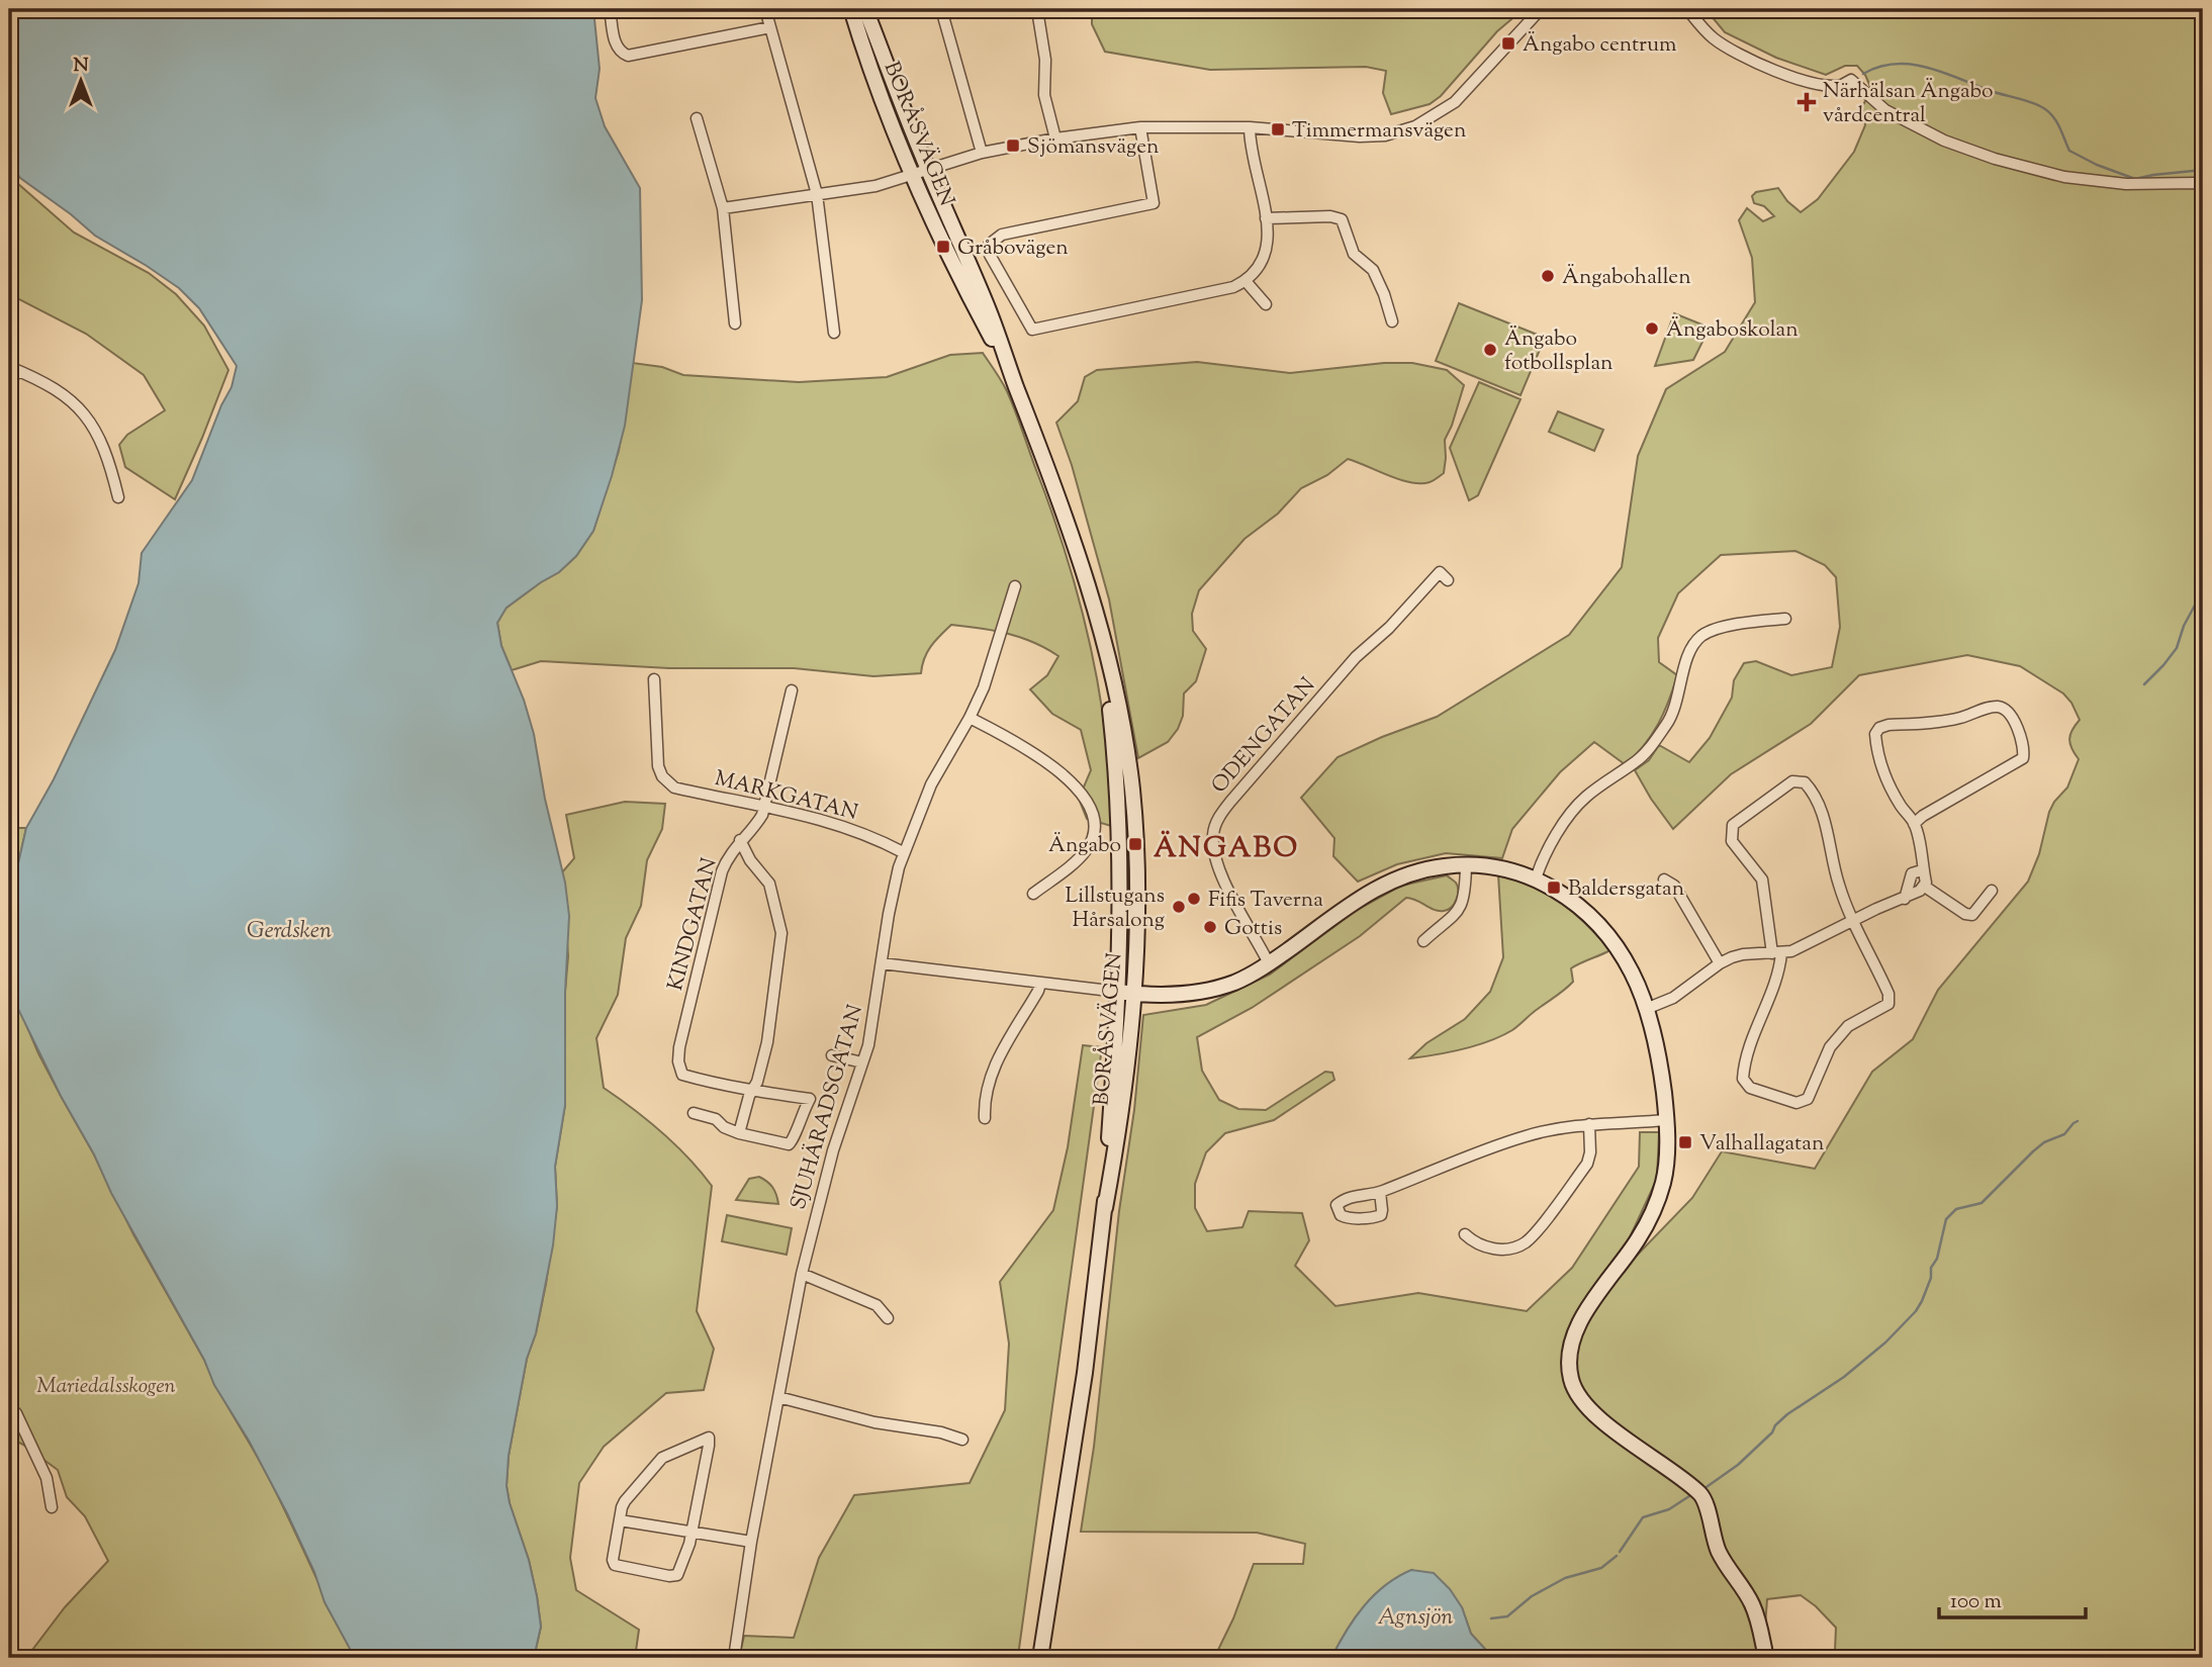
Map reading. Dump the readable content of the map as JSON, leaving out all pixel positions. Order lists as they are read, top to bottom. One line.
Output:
{"streets":{"main road":["BORÅSVÄGEN"],"street":["ODENGATAN","MARKGATAN","KINDGATAN","SJUHÄRADSGATAN"]},"crossings":[["MARKGATAN","KINDGATAN"],["MARKGATAN","SJUHÄRADSGATAN"]],"districts":["ÄNGABO"],"water":["Gerdsken","Agnsjön"],"parks":["Mariedalsskogen"],"places":{"transit":["Ängabo centrum","Timmermansvägen","Sjömansvägen","Gråbovägen","Ängabo","Baldersgatan","Valhallagatan"],"health":["Närhälsan Ängabo vårdcentral"],"other":["Ängabohallen","Ängaboskolan","Ängabo fotbollsplan","Fifis Taverna","Lillstugans Hårsalong","Gottis"]},"scale_bar":"100 m","north":"top"}
